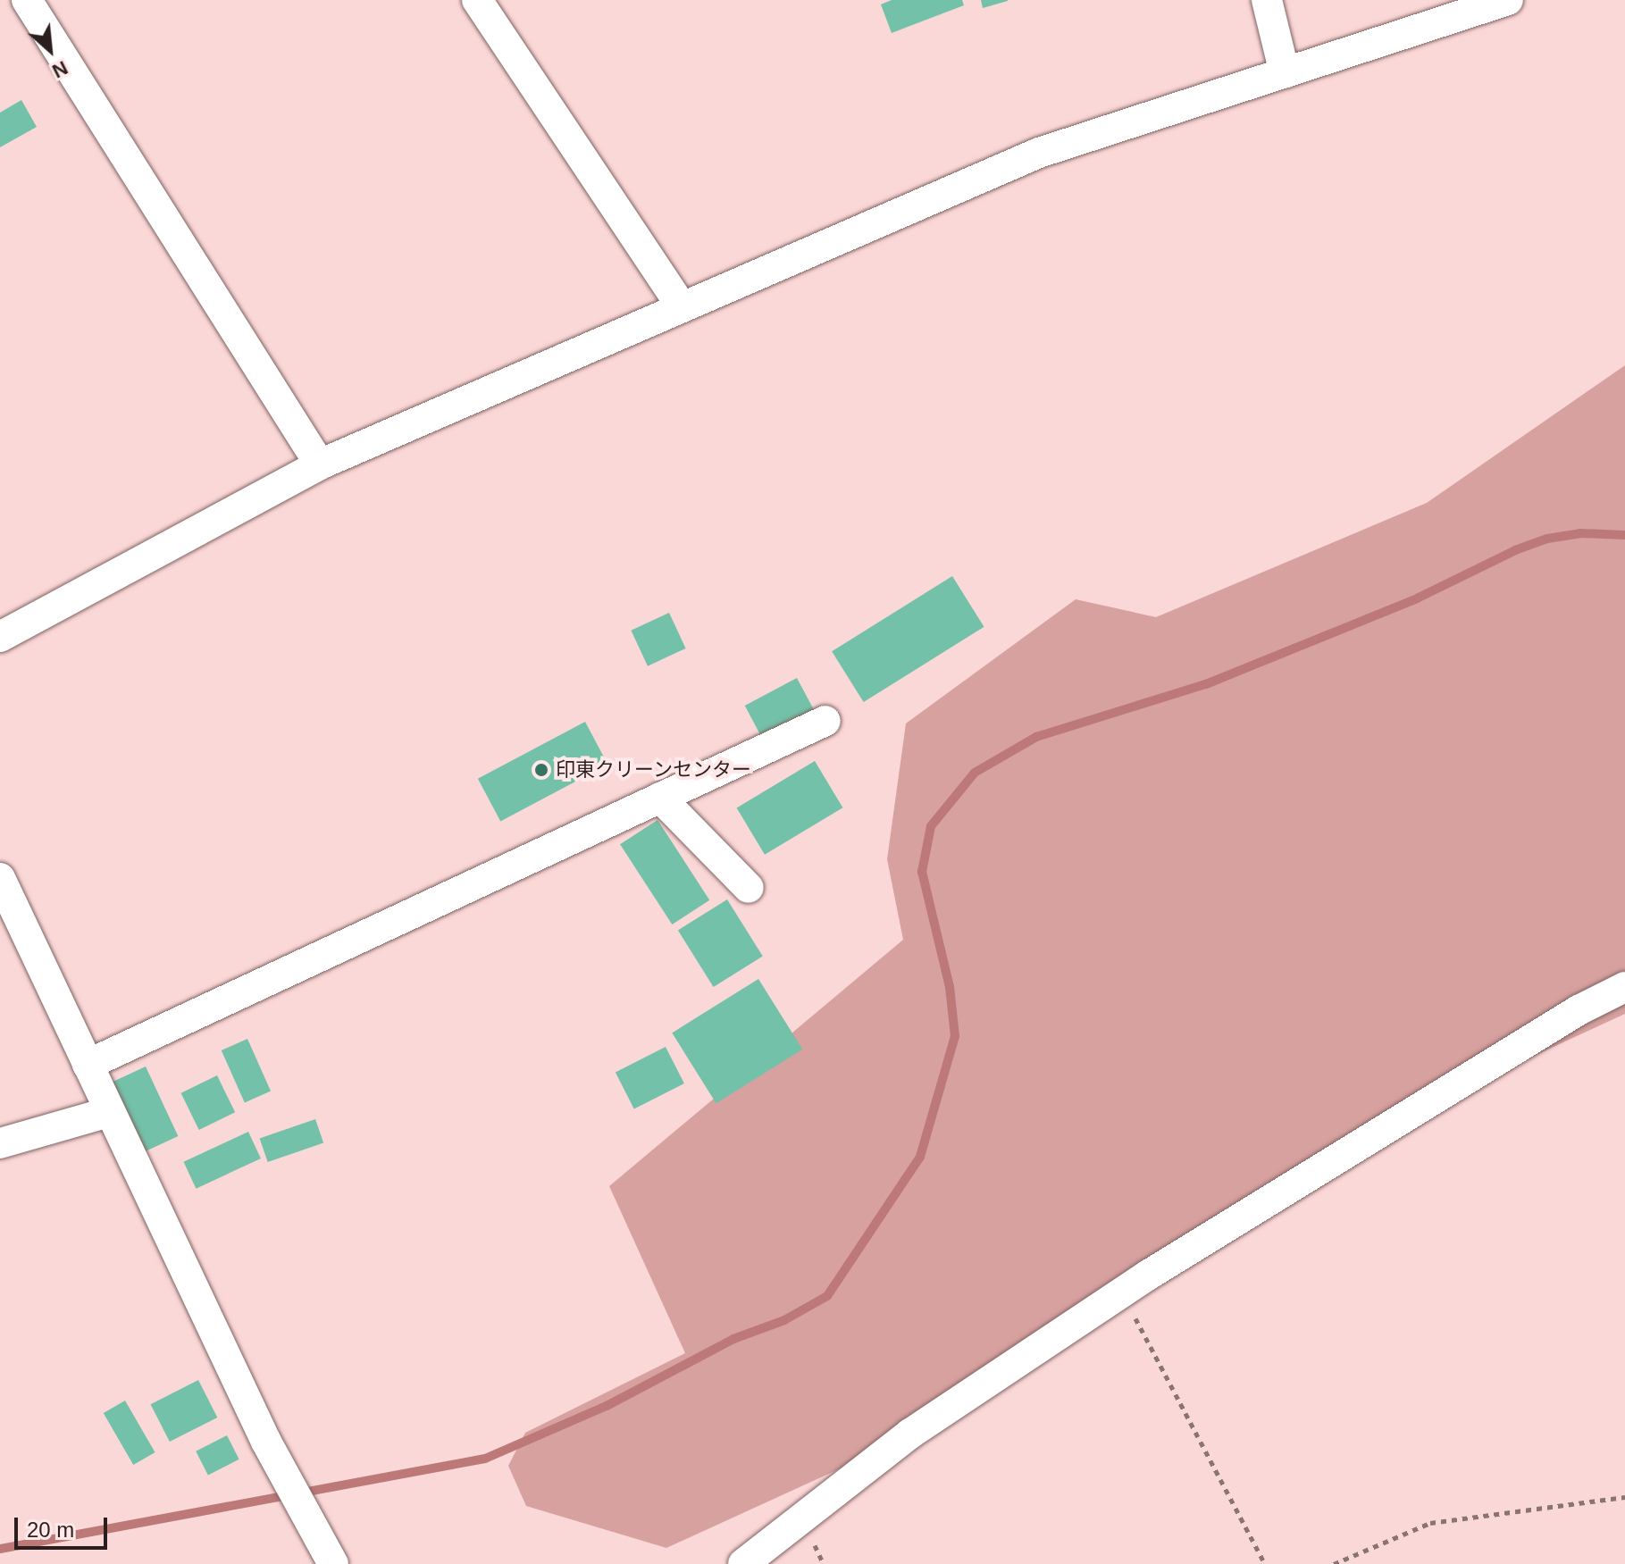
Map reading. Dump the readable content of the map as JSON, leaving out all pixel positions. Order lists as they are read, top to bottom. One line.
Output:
{"places":["印東クリーンセンター"],"scale_bar":"20 m","north":"bottom right"}
